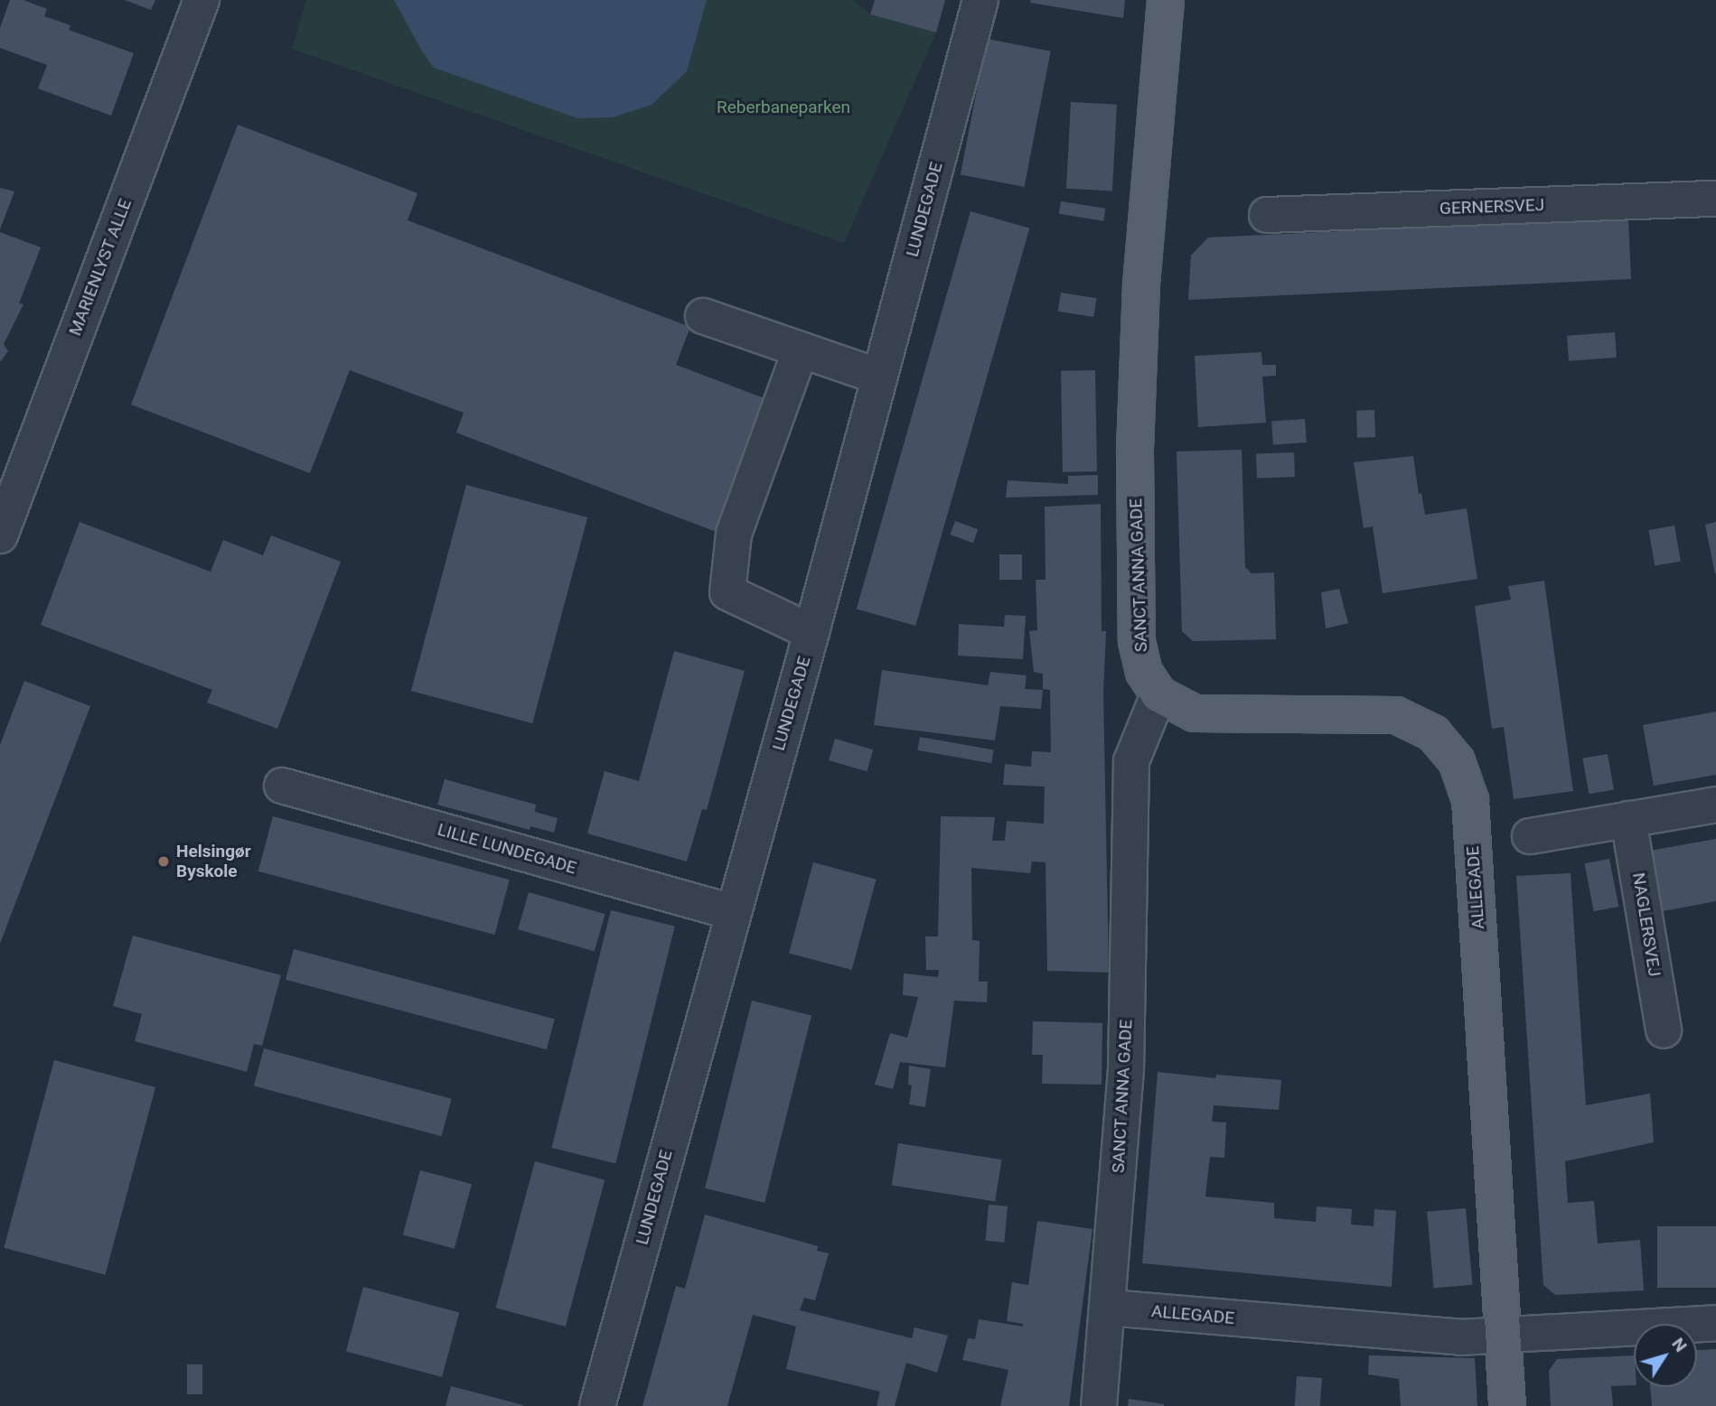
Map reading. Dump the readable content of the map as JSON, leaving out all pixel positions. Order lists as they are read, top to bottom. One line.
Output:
{"streets":{"main road":["SANCT ANNA GADE","ALLEGADE"],"street":["GERNERSVEJ","LUNDEGADE","MARIENLYST ALLE","LILLE LUNDEGADE","NAGLERSVEJ"]},"crossings":[["LUNDEGADE","LILLE LUNDEGADE"],["SANCT ANNA GADE","ALLEGADE"]],"parks":["Reberbaneparken"],"places":["Helsingør Byskole"],"north":"top right"}
